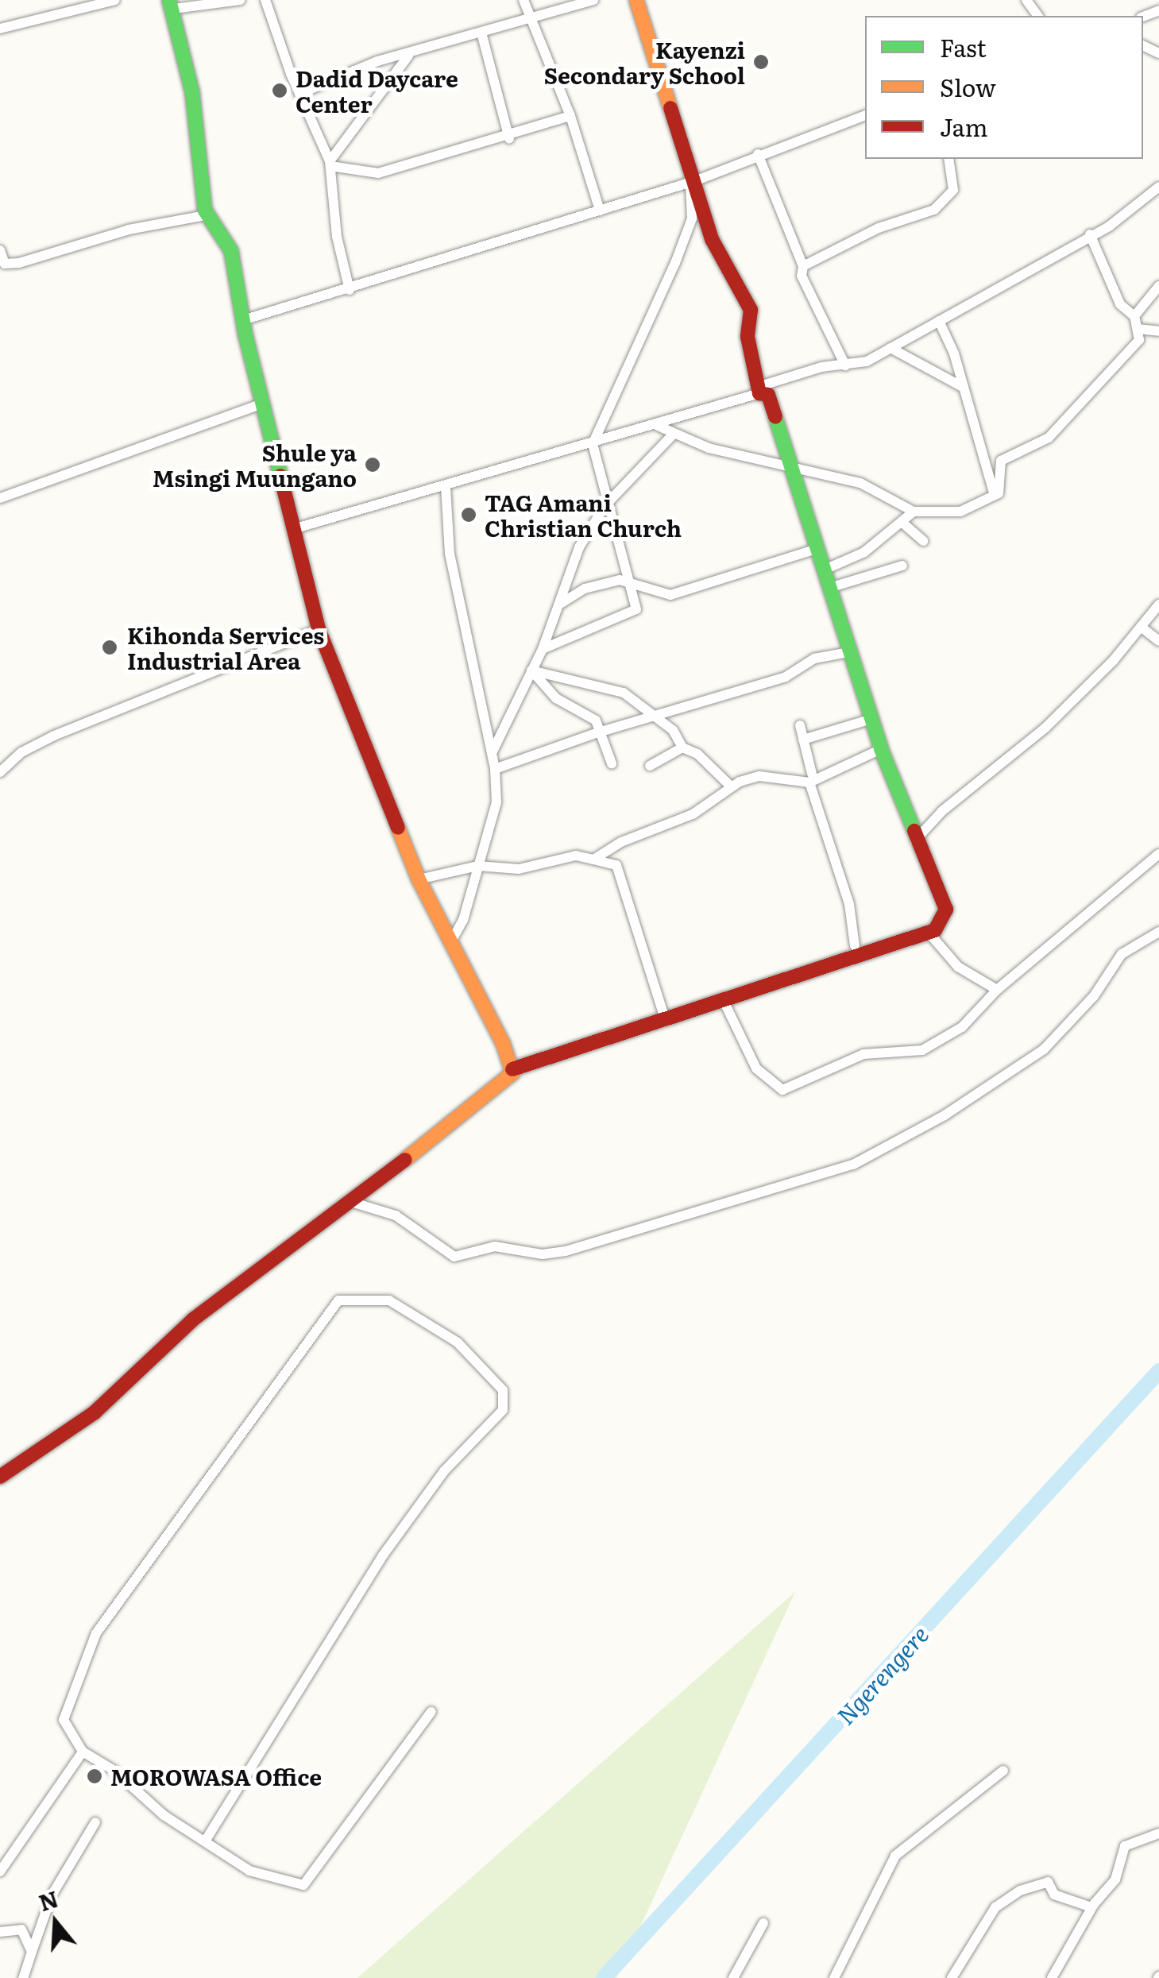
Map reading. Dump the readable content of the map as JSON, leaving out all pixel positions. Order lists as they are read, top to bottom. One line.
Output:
{"water":["Ngerengere"],"places":["Kayenzi Secondary School","Dadid Daycare Center","Shule ya Msingi Muungano","TAG Amani Christian Church","Kihonda Services Industrial Area","MOROWASA Office"],"legend":["Fast","Slow","Jam"],"north":"top"}
